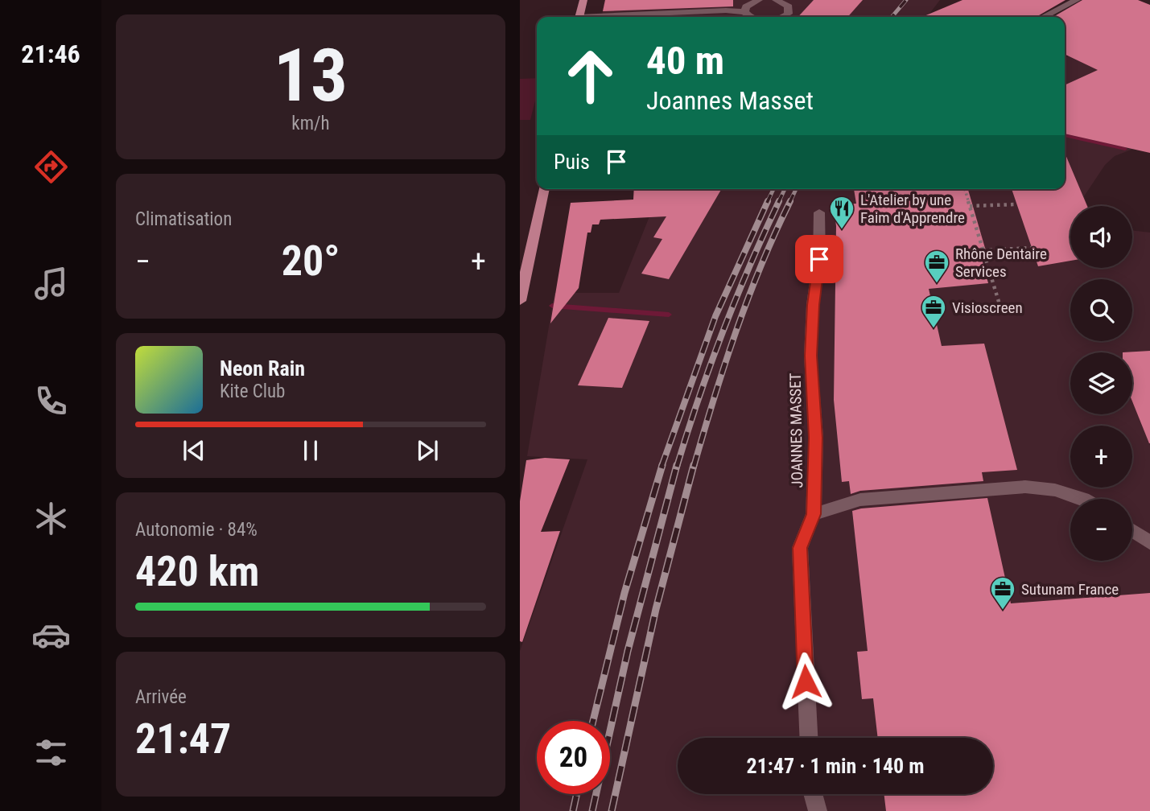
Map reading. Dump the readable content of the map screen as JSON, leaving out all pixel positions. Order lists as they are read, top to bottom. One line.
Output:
{"streets":{"street":["JOANNES MASSET"]},"places":{"restaurant":["L'Atelier by une Faim d'Apprendre"],"office":["Rhône Dentaire Services","Visioscreen","Sutunam France"]},"page":{"tabs":"21:46","tile":[["13","km/h"],"Climatisation",["Autonomie · 84%","420 km"],["Arrivée","21:47"]],"turn":["40 m","Joannes Masset"],"then":"Puis","map_buttons":["+","−"],"heat":["−","20°","+"],"song":["Neon Rain","Kite Club"],"limit":"20","trip":"21:47 · 1 min · 140 m"}}
